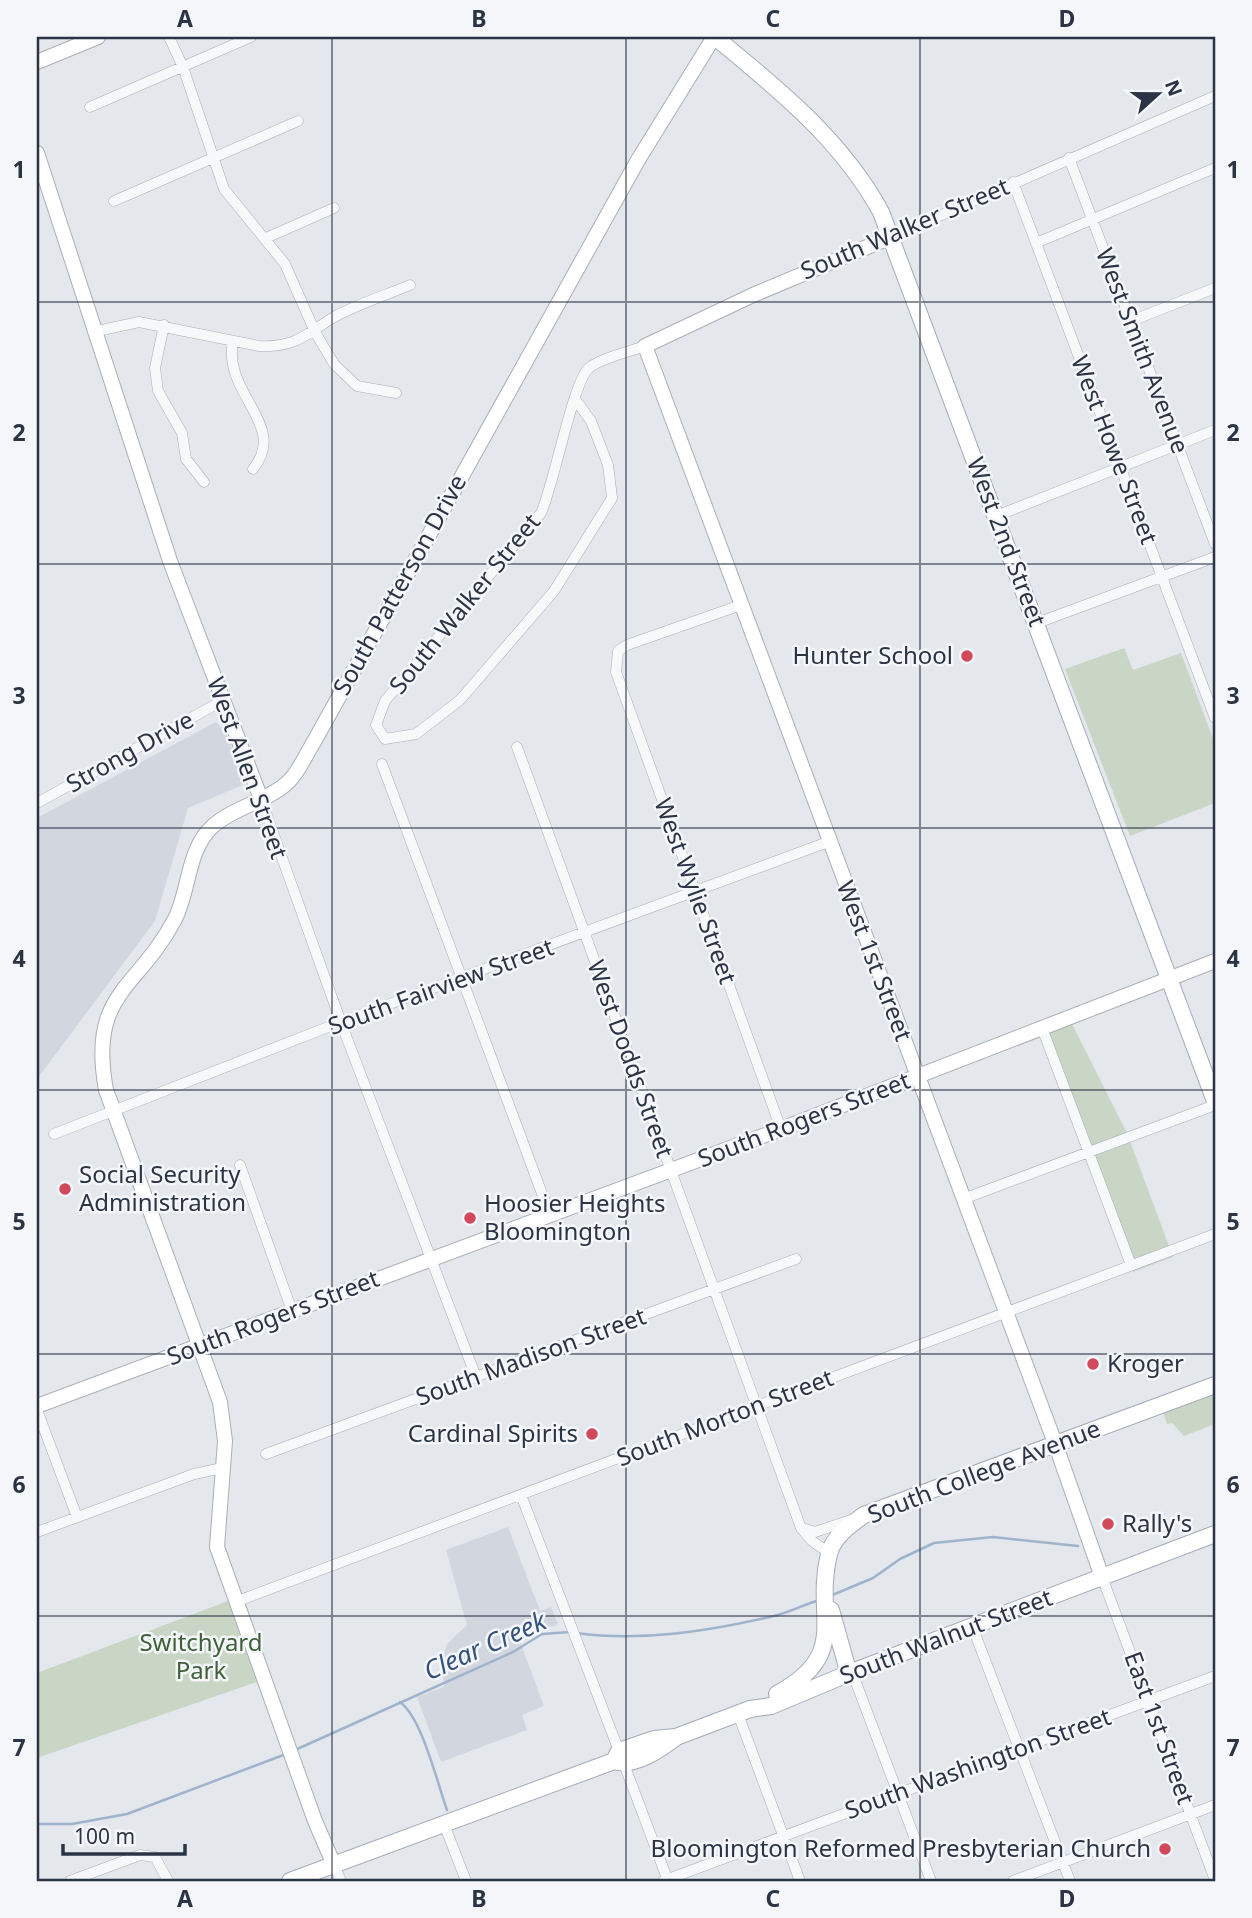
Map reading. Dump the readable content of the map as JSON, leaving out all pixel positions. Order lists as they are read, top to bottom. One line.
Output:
{"streets":{"main road":["West 2nd Street","South College Avenue","South Walnut Street"],"street":["South Walker Street","West Smith Avenue","West Howe Street","South Patterson Drive","Strong Drive","West Allen Street","West Wylie Street","West 1st Street","South Fairview Street","West Dodds Street","South Rogers Street","South Madison Street","South Morton Street","East 1st Street","South Washington Street"]},"crossings":[["South Walker Street","West Smith Avenue"],["South Walker Street","West Howe Street"],["South Walker Street","West 2nd Street"],["South Walker Street","West 1st Street"],["West 2nd Street","South Patterson Drive"],["West 2nd Street","South Rogers Street"],["South Patterson Drive","West Allen Street"],["South Patterson Drive","South Fairview Street"],["South Patterson Drive","South Rogers Street"],["South Patterson Drive","South Morton Street"],["South Patterson Drive","South Walnut Street"],["Strong Drive","West Allen Street"],["West Allen Street","South Fairview Street"],["West Allen Street","South Rogers Street"],["West Allen Street","South Madison Street"],["West Wylie Street","West 1st Street"],["West Wylie Street","South Fairview Street"],["West Wylie Street","South Rogers Street"],["West 1st Street","South Fairview Street"],["West 1st Street","South Rogers Street"],["West 1st Street","South Morton Street"],["West 1st Street","South College Avenue"],["West 1st Street","South Walnut Street"],["West 1st Street","East 1st Street"],["South Fairview Street","West Dodds Street"],["West Dodds Street","South Rogers Street"],["West Dodds Street","South Madison Street"],["West Dodds Street","South Morton Street"],["West Dodds Street","South College Avenue"],["South Walnut Street","East 1st Street"],["East 1st Street","South Washington Street"]],"water":["Clear Creek"],"parks":["Switchyard Park"],"places":["Hunter School","Social Security Administration","Hoosier Heights Bloomington","Kroger","Cardinal Spirits","Rally's","Bloomington Reformed Presbyterian Church"],"scale_bar":"100 m","north":"right","grid":{"columns":["A","B","C","D"],"rows":["1","2","3","4","5","6","7"]}}
